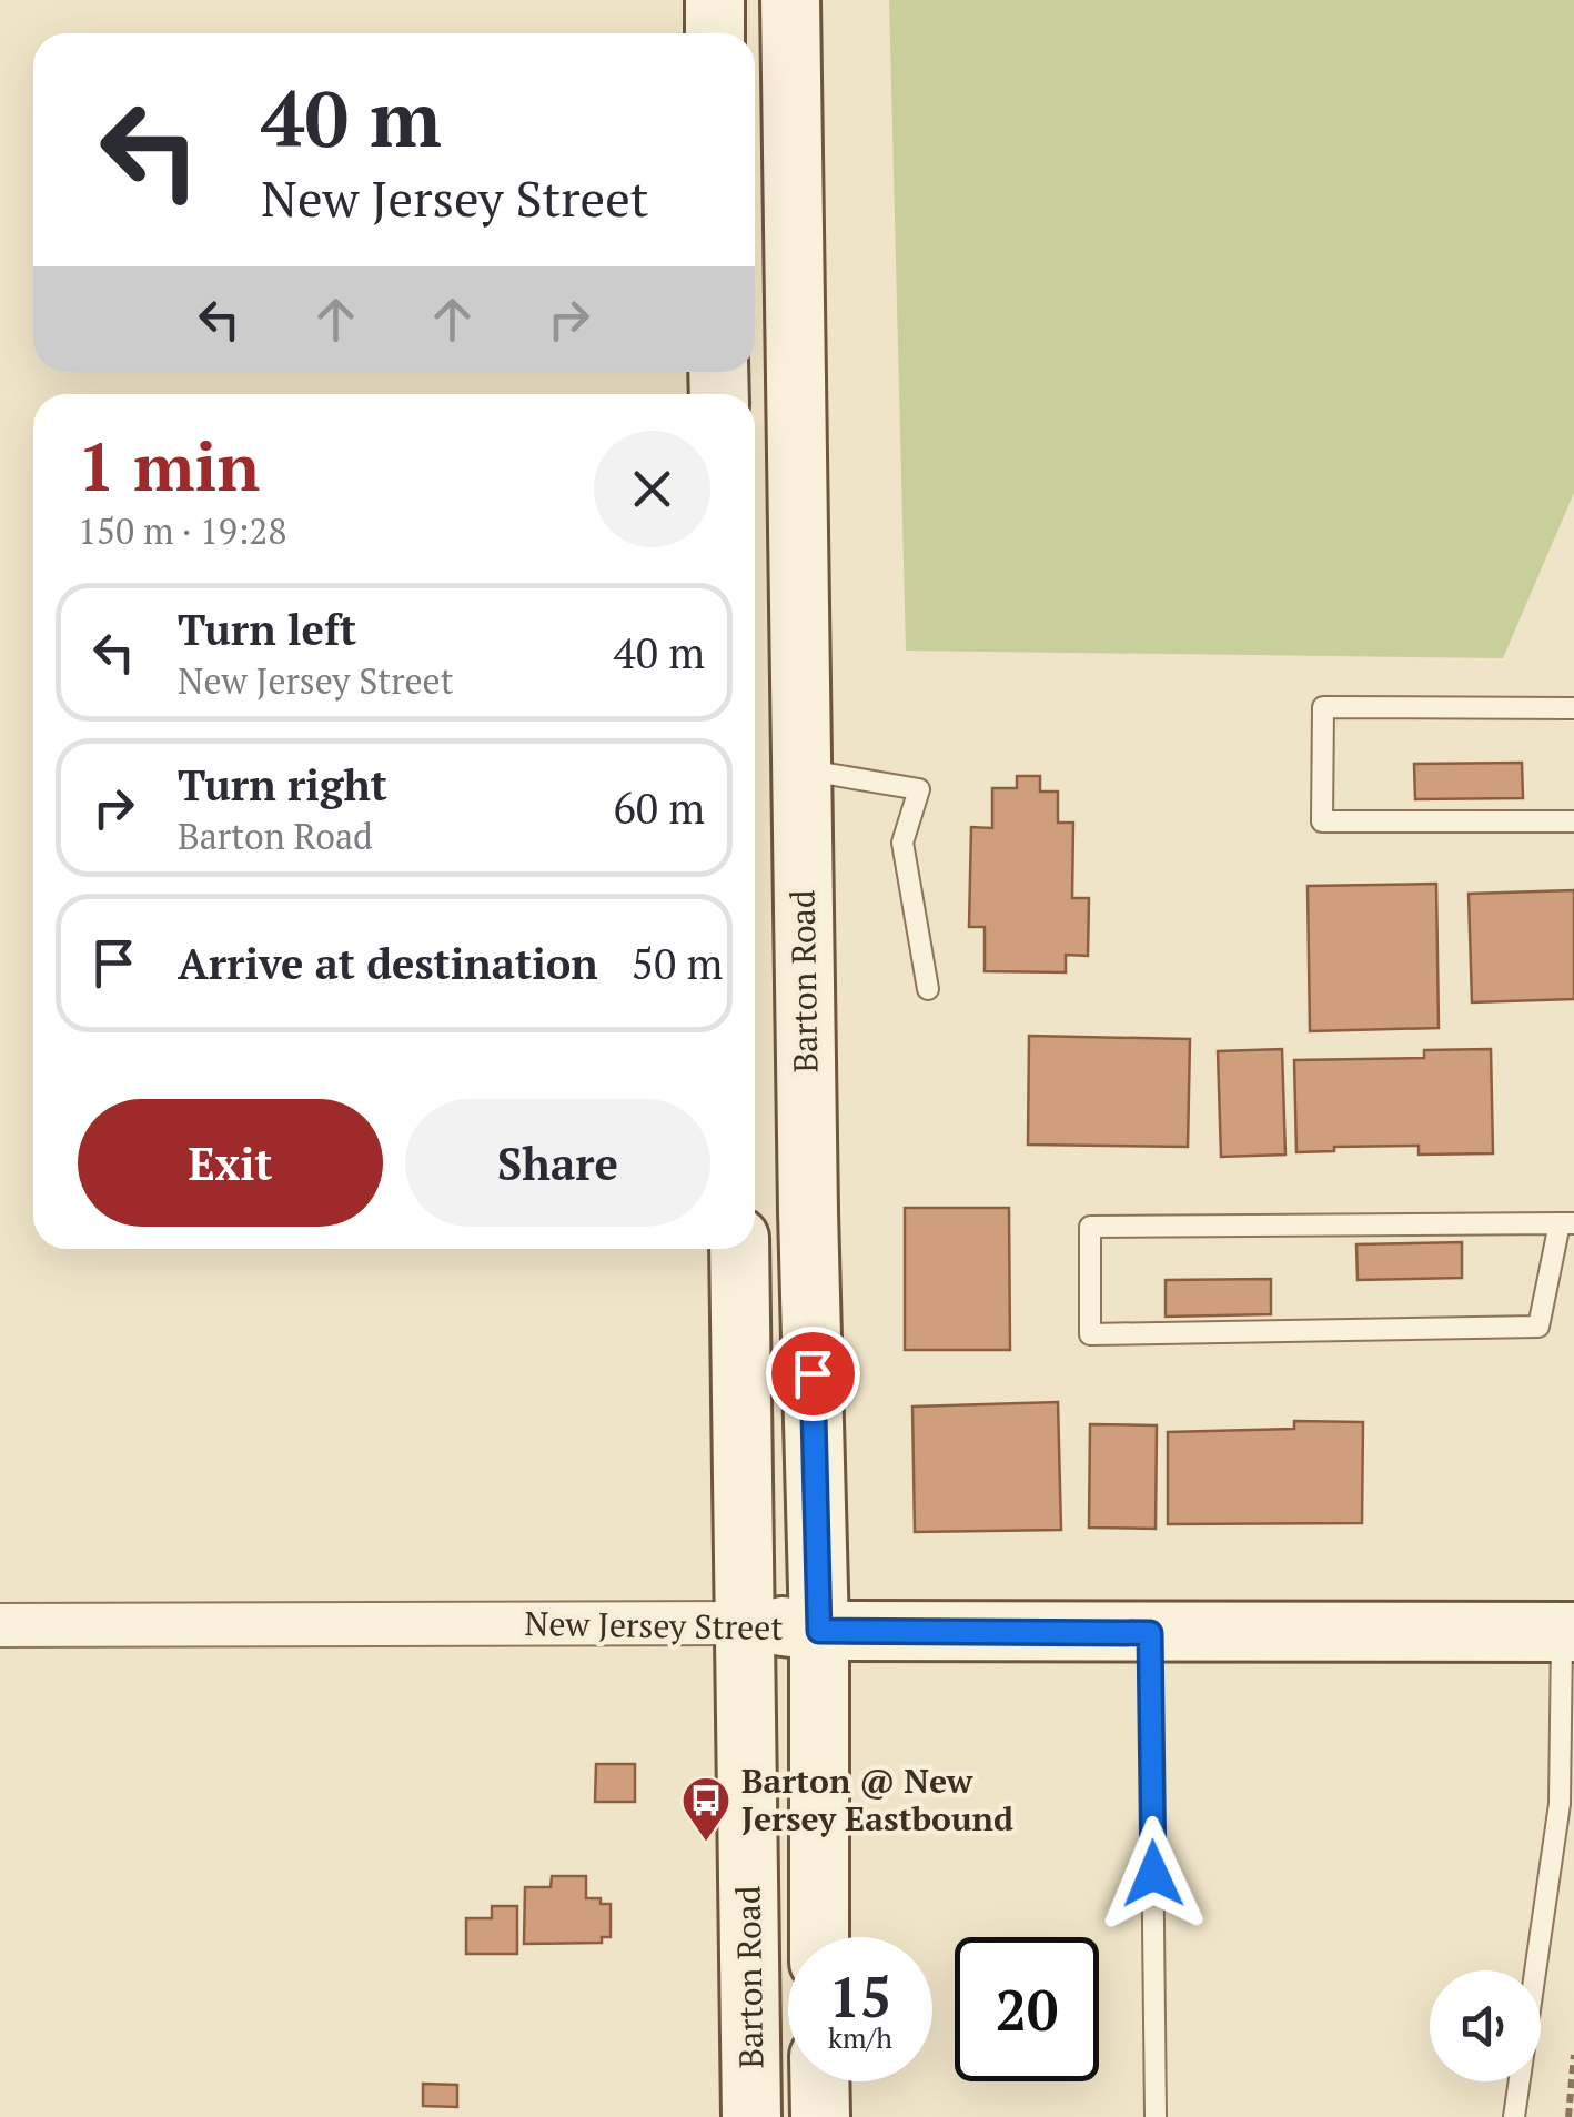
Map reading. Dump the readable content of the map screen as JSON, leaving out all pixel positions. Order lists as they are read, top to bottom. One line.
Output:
{"streets":{"main road":["Barton Road","New Jersey Street"]},"crossings":[["Barton Road","New Jersey Street"]],"places":{"bus stop":["Barton @ New Jersey Eastbound"]},"page":{"turn":["40 m","New Jersey Street"],"heading":["1 min","150 m · 19:28"],"list":[{"name":"Turn left","note":"New Jersey Street","value":"40 m"},{"name":"Turn right","note":"Barton Road","value":"60 m"},{"name":"Arrive at destination","value":"50 m"}],"buttons":["Exit","Share"],"speed":"15 km/h","limit":"20"}}
